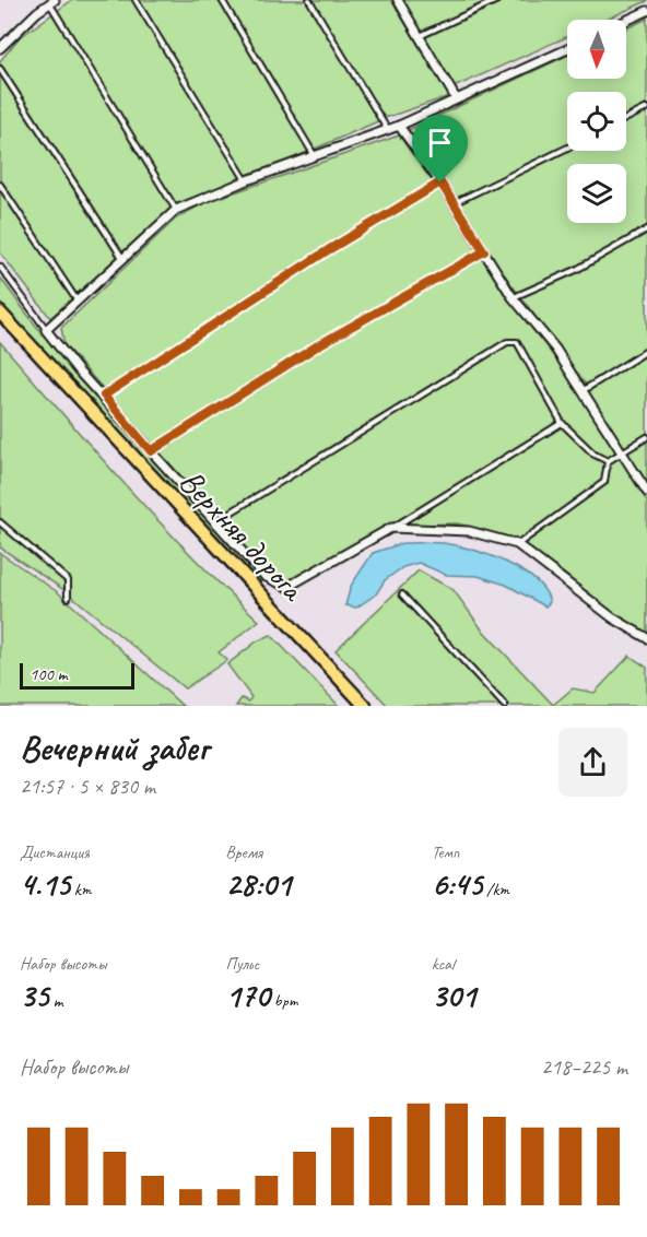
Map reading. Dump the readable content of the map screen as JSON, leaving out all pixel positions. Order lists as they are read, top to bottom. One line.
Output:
{"streets":{"main road":["Верхняя дорога"]},"scale_bar":"100 m","north":"bottom","page":{"scale":"100 m","heading":["Вечерний забег","21:57 · 5 × 830 m"],"stats":[["Дистанция","4.15 km"],["Время","28:01"],["Темп","6:45 /km"],["Набор высоты","35 m"],["Пульс","170 bpm"],["kcal","301"]],"chart":["Набор высоты","218–225 m"]}}
